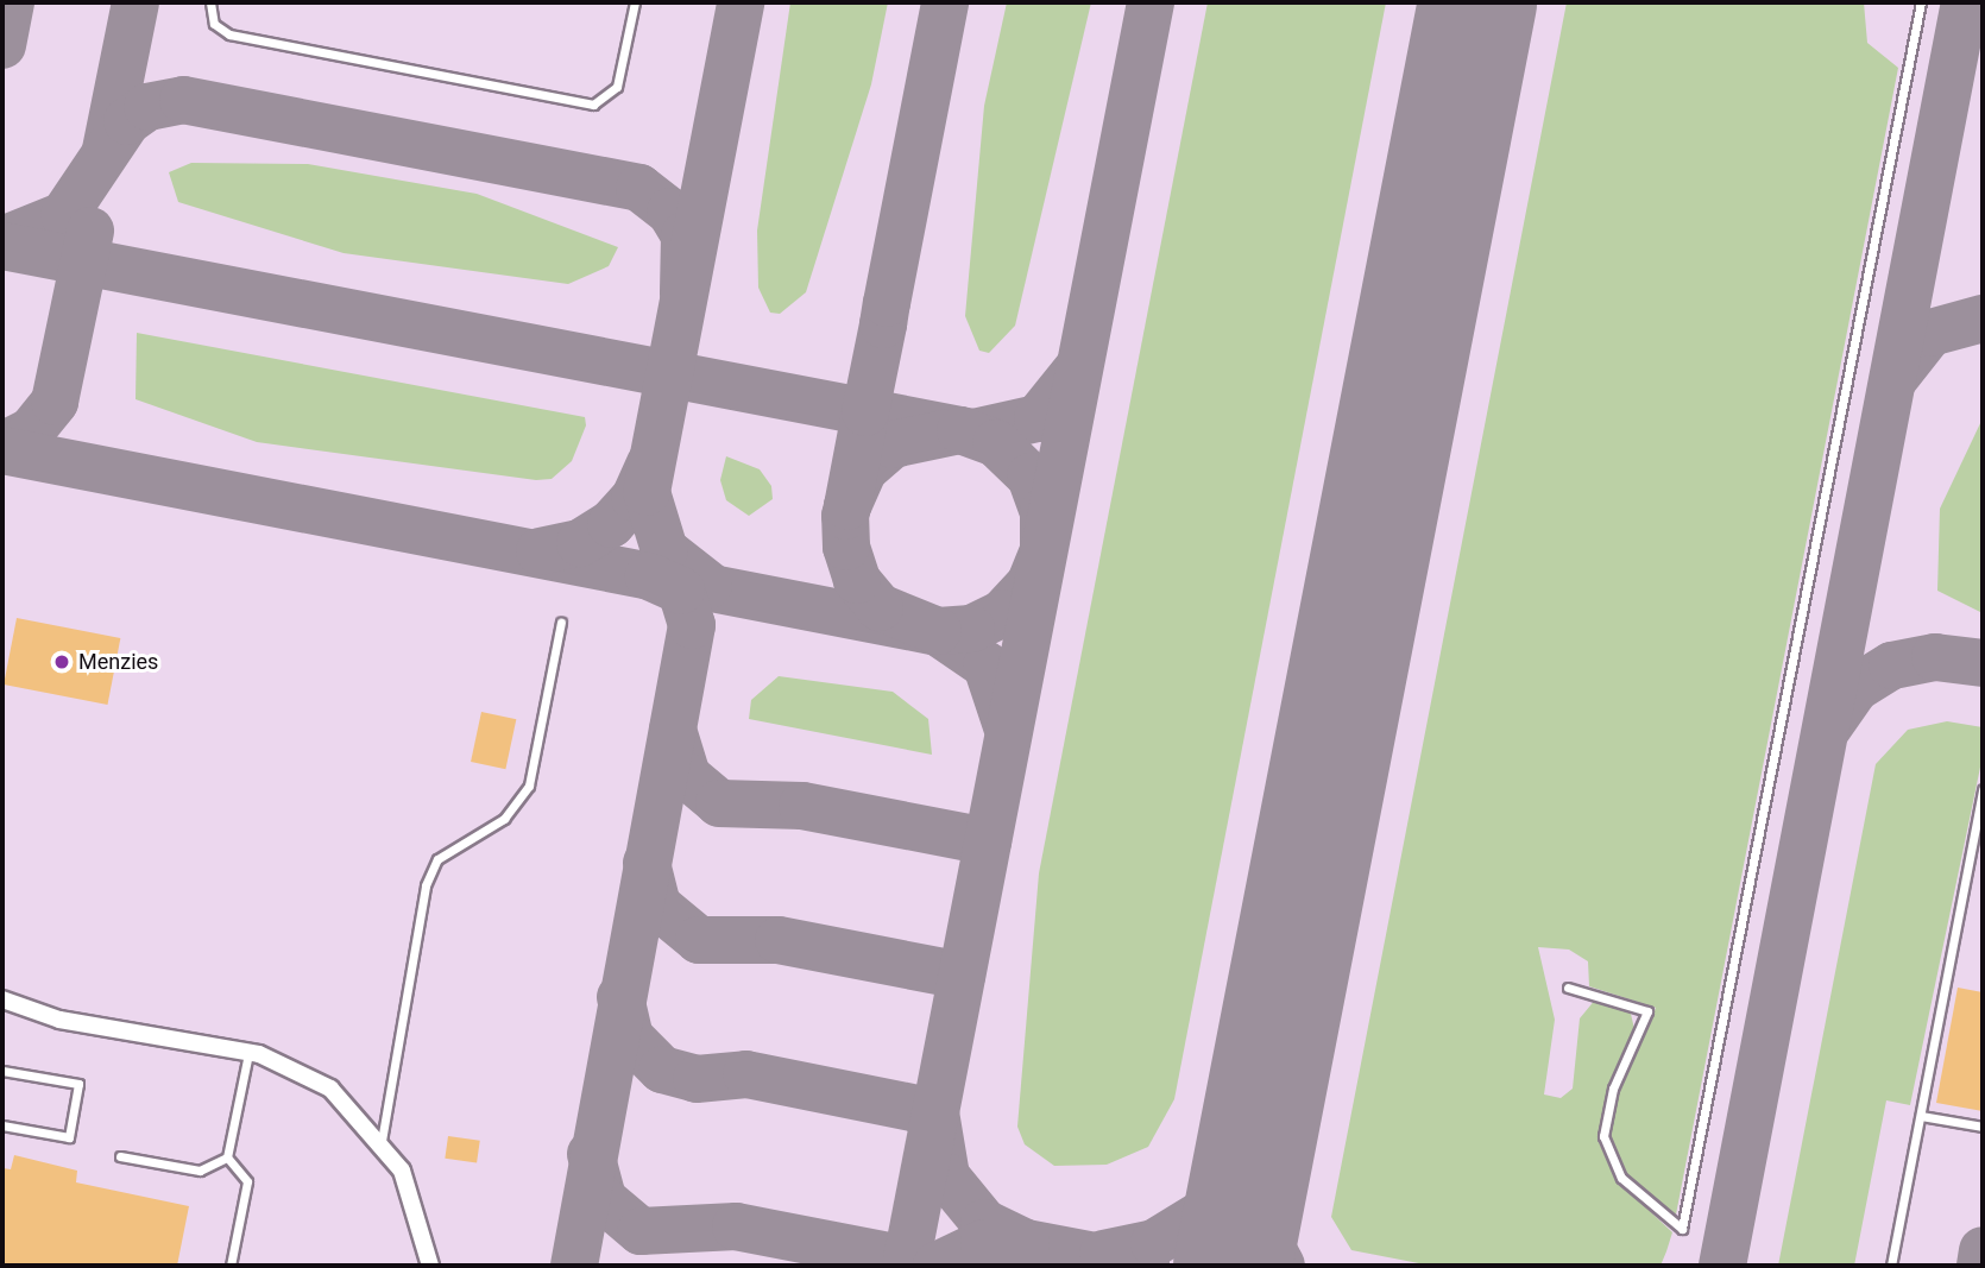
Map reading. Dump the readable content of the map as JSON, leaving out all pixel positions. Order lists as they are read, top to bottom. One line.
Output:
{"places":["Menzies"]}
